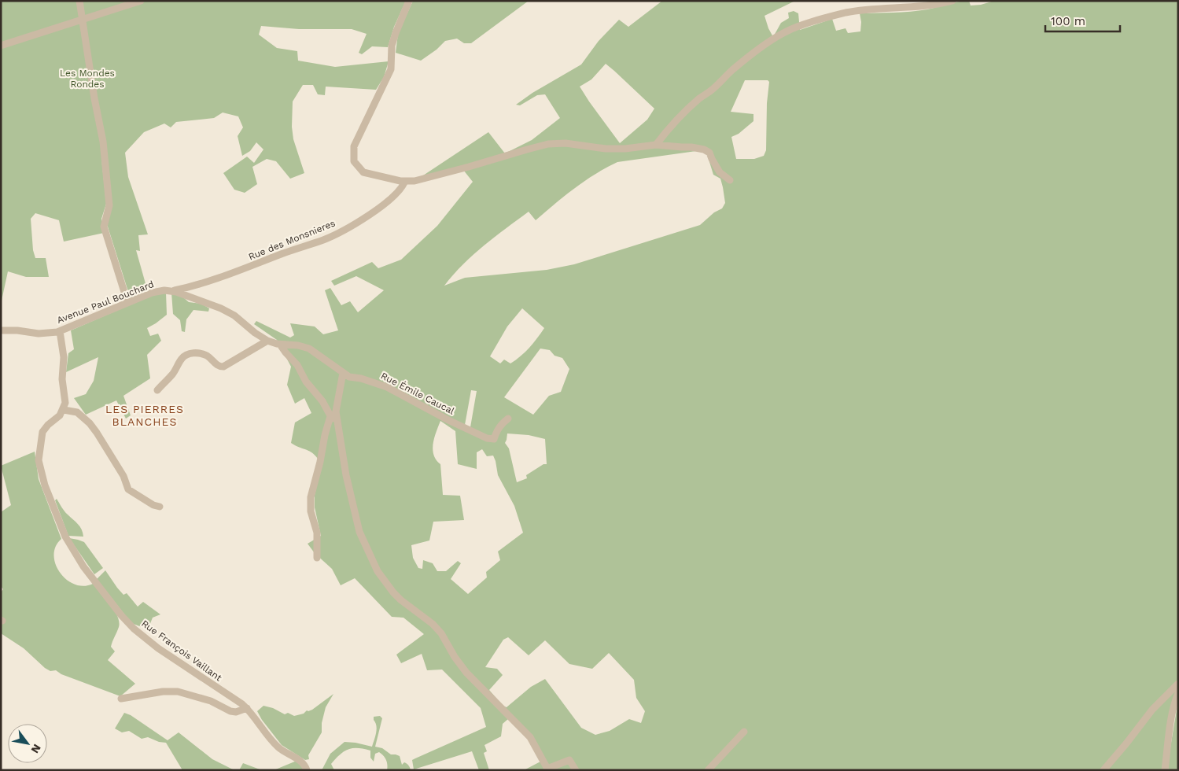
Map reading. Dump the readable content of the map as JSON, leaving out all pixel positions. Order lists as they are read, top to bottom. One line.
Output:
{"streets":{"street":["Rue des Monsnieres","Avenue Paul Bouchard","Rue Émile Caucal","Rue François Vaillant"]},"crossings":[["Rue des Monsnieres","Avenue Paul Bouchard"]],"districts":["LES PIERRES BLANCHES"],"parks":["Les Mondes Rondes"],"scale_bar":"100 m","north":"bottom right"}
